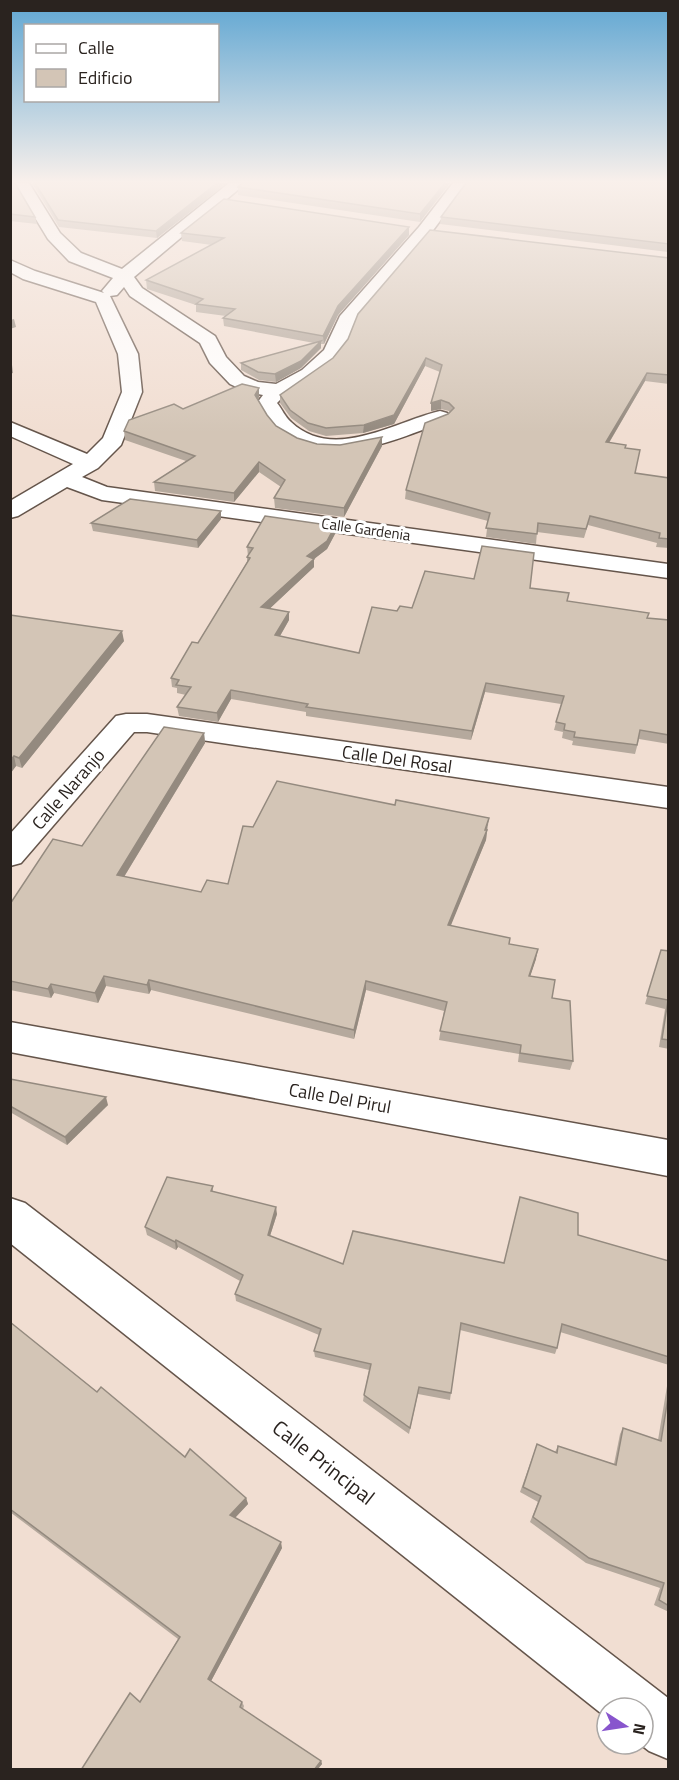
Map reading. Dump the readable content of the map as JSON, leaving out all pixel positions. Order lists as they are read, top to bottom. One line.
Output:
{"streets":{"street":["Calle Gardenia","Calle Del Rosal","Calle Naranjo","Calle Del Pirul","Calle Principal"]},"crossings":[["Calle Del Rosal","Calle Naranjo"]],"legend":["Calle","Edificio"],"north":"right"}
